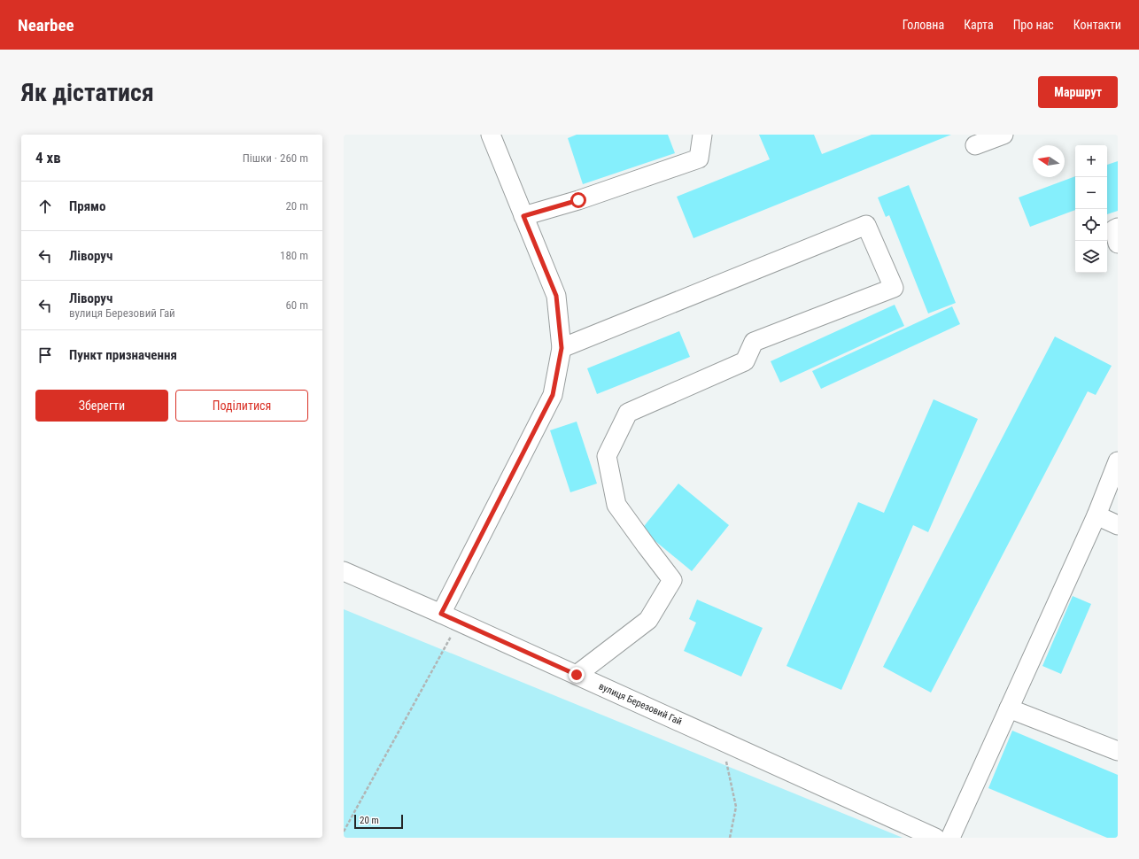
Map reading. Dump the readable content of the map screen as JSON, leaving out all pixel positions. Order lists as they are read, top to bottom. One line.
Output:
{"streets":{"street":["вулиця Березовий Гай"]},"scale_bar":"20 m","north":"left","page":{"header":"Nearbee","nav":["Головна","Карта","Про нас","Контакти"],"buttons":["Маршрут",["Зберегти","Поділитися"]],"title":"Як дістатися","heading":["4 хв","Пішки · 260 m"],"map_buttons":["+","−"],"list":[["Прямо","20 m"],["Ліворуч","180 m"],["Ліворуч","вулиця Березовий Гай","60 m"],"Пункт призначення"],"scale":"20 m"}}
